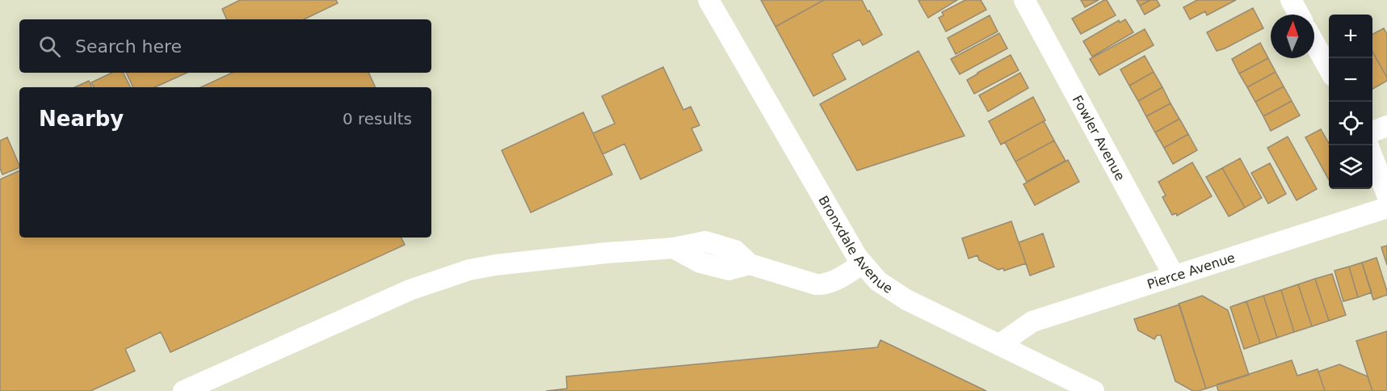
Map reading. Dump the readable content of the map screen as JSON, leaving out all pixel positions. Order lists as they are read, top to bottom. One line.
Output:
{"streets":{"street":["Fowler Avenue","Bronxdale Avenue","Pierce Avenue"]},"crossings":[["Fowler Avenue","Pierce Avenue"],["Bronxdale Avenue","Pierce Avenue"]],"north":"top","page":{"map_buttons":["+","−"],"search":"Search here","heading":["Nearby","0 results"]}}
